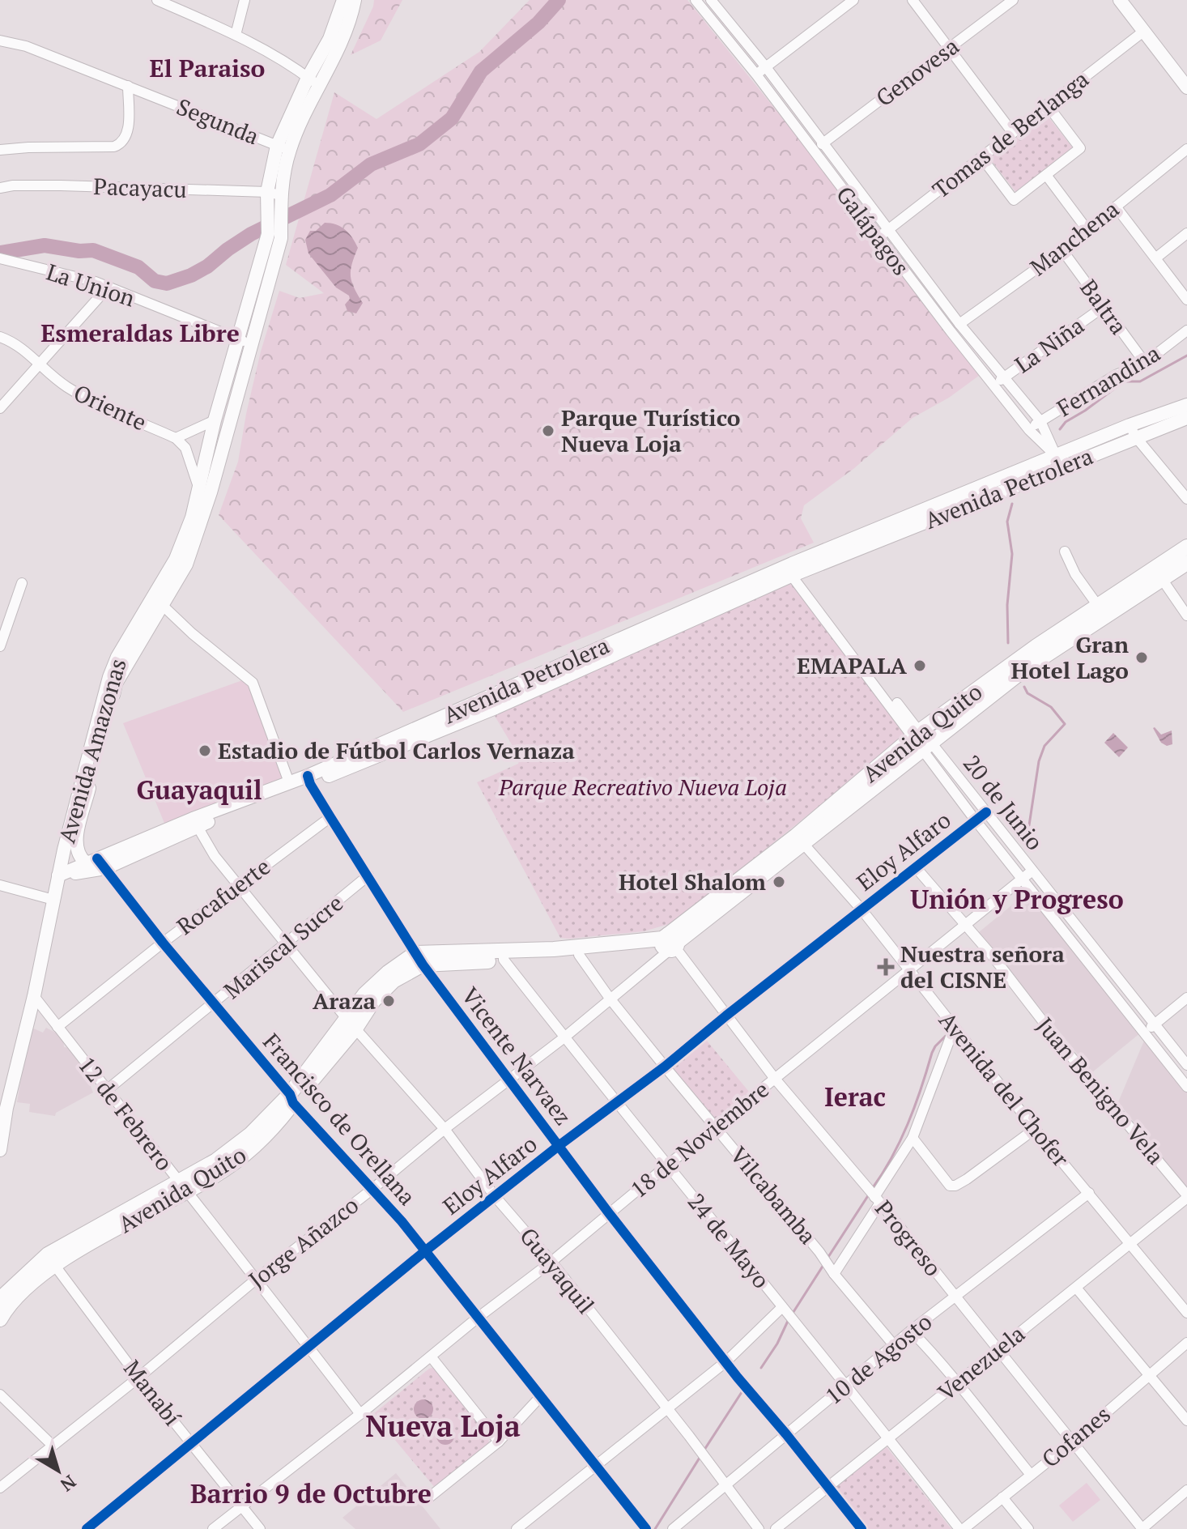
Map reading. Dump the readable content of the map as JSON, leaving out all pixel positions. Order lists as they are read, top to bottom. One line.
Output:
{"streets":{"highway":["Avenida Quito"],"main road":["Avenida Petrolera","Avenida Amazonas"],"street":["Genovesa","Segunda","Tomas de Berlanga","Pacayacu","Galápagos","Manchena","La Union","Baltra","La Niña","Fernandina","Oriente","20 de Junio","Eloy Alfaro","Rocafuerte","Mariscal Sucre","Vicente Narvaez","Avenida del Chofer","Juan Benigno Vela","12 de Febrero","Francisco de Orellana","18 de Noviembre","Vilcabamba","Progreso","24 de Mayo","Jorge Añazco","Guayaquil","10 de Agosto","Venezuela","Manabí","Cofanes"]},"crossings":[["Genovesa","Galápagos"],["Segunda","Avenida Amazonas"],["Tomas de Berlanga","Galápagos"],["Pacayacu","Avenida Amazonas"],["Galápagos","Manchena"],["Galápagos","La Niña"],["Galápagos","Fernandina"],["Galápagos","Avenida Petrolera"],["Manchena","Baltra"],["La Union","Avenida Amazonas"],["Baltra","La Niña"],["Baltra","Fernandina"],["Avenida Petrolera","Avenida Amazonas"],["Avenida Petrolera","20 de Junio"],["Avenida Petrolera","Vicente Narvaez"],["Avenida Petrolera","Francisco de Orellana"],["Avenida Petrolera","Guayaquil"],["Avenida Quito","20 de Junio"],["Avenida Quito","Vicente Narvaez"],["Avenida Quito","Avenida del Chofer"],["Avenida Quito","12 de Febrero"],["Avenida Quito","Francisco de Orellana"],["Avenida Quito","Progreso"],["Avenida Quito","Jorge Añazco"],["Avenida Quito","Guayaquil"],["Avenida Quito","Manabí"],["Avenida Amazonas","12 de Febrero"],["Avenida Amazonas","Francisco de Orellana"],["20 de Junio","Eloy Alfaro"],["20 de Junio","18 de Noviembre"],["Eloy Alfaro","Vicente Narvaez"],["Eloy Alfaro","Avenida del Chofer"],["Eloy Alfaro","Juan Benigno Vela"],["Eloy Alfaro","12 de Febrero"],["Eloy Alfaro","Francisco de Orellana"],["Eloy Alfaro","Vilcabamba"],["Eloy Alfaro","Progreso"],["Eloy Alfaro","24 de Mayo"],["Eloy Alfaro","Guayaquil"],["Eloy Alfaro","Manabí"],["Rocafuerte","Vicente Narvaez"],["Rocafuerte","12 de Febrero"],["Rocafuerte","Francisco de Orellana"],["Rocafuerte","Guayaquil"],["Mariscal Sucre","Vicente Narvaez"],["Mariscal Sucre","12 de Febrero"],["Mariscal Sucre","Francisco de Orellana"],["Mariscal Sucre","Guayaquil"],["Vicente Narvaez","18 de Noviembre"],["Vicente Narvaez","Jorge Añazco"],["Vicente Narvaez","10 de Agosto"],["Avenida del Chofer","18 de Noviembre"],["Avenida del Chofer","10 de Agosto"],["Avenida del Chofer","Venezuela"],["Juan Benigno Vela","18 de Noviembre"],["Juan Benigno Vela","Venezuela"],["12 de Febrero","18 de Noviembre"],["12 de Febrero","Jorge Añazco"],["Francisco de Orellana","18 de Noviembre"],["Francisco de Orellana","Jorge Añazco"],["18 de Noviembre","Vilcabamba"],["18 de Noviembre","Progreso"],["18 de Noviembre","24 de Mayo"],["18 de Noviembre","Guayaquil"],["18 de Noviembre","Manabí"],["Vilcabamba","Jorge Añazco"],["Vilcabamba","10 de Agosto"],["Progreso","Jorge Añazco"],["Progreso","10 de Agosto"],["Progreso","Venezuela"],["Progreso","Cofanes"],["24 de Mayo","Jorge Añazco"],["24 de Mayo","10 de Agosto"],["24 de Mayo","Venezuela"],["24 de Mayo","Cofanes"],["Jorge Añazco","Guayaquil"],["Jorge Añazco","Manabí"],["Guayaquil","10 de Agosto"]],"districts":["El Paraiso","Esmeraldas Libre","Guayaquil","Unión y Progreso","Ierac","Nueva Loja","Barrio 9 de Octubre"],"parks":["Parque Recreativo Nueva Loja"],"places":{"other":["Parque Turístico Nueva Loja","Gran Hotel Lago","EMAPALA","Estadio de Fútbol Carlos Vernaza","Hotel Shalom","Araza"],"health":["Nuestra señora del CISNE"]},"north":"bottom right"}
